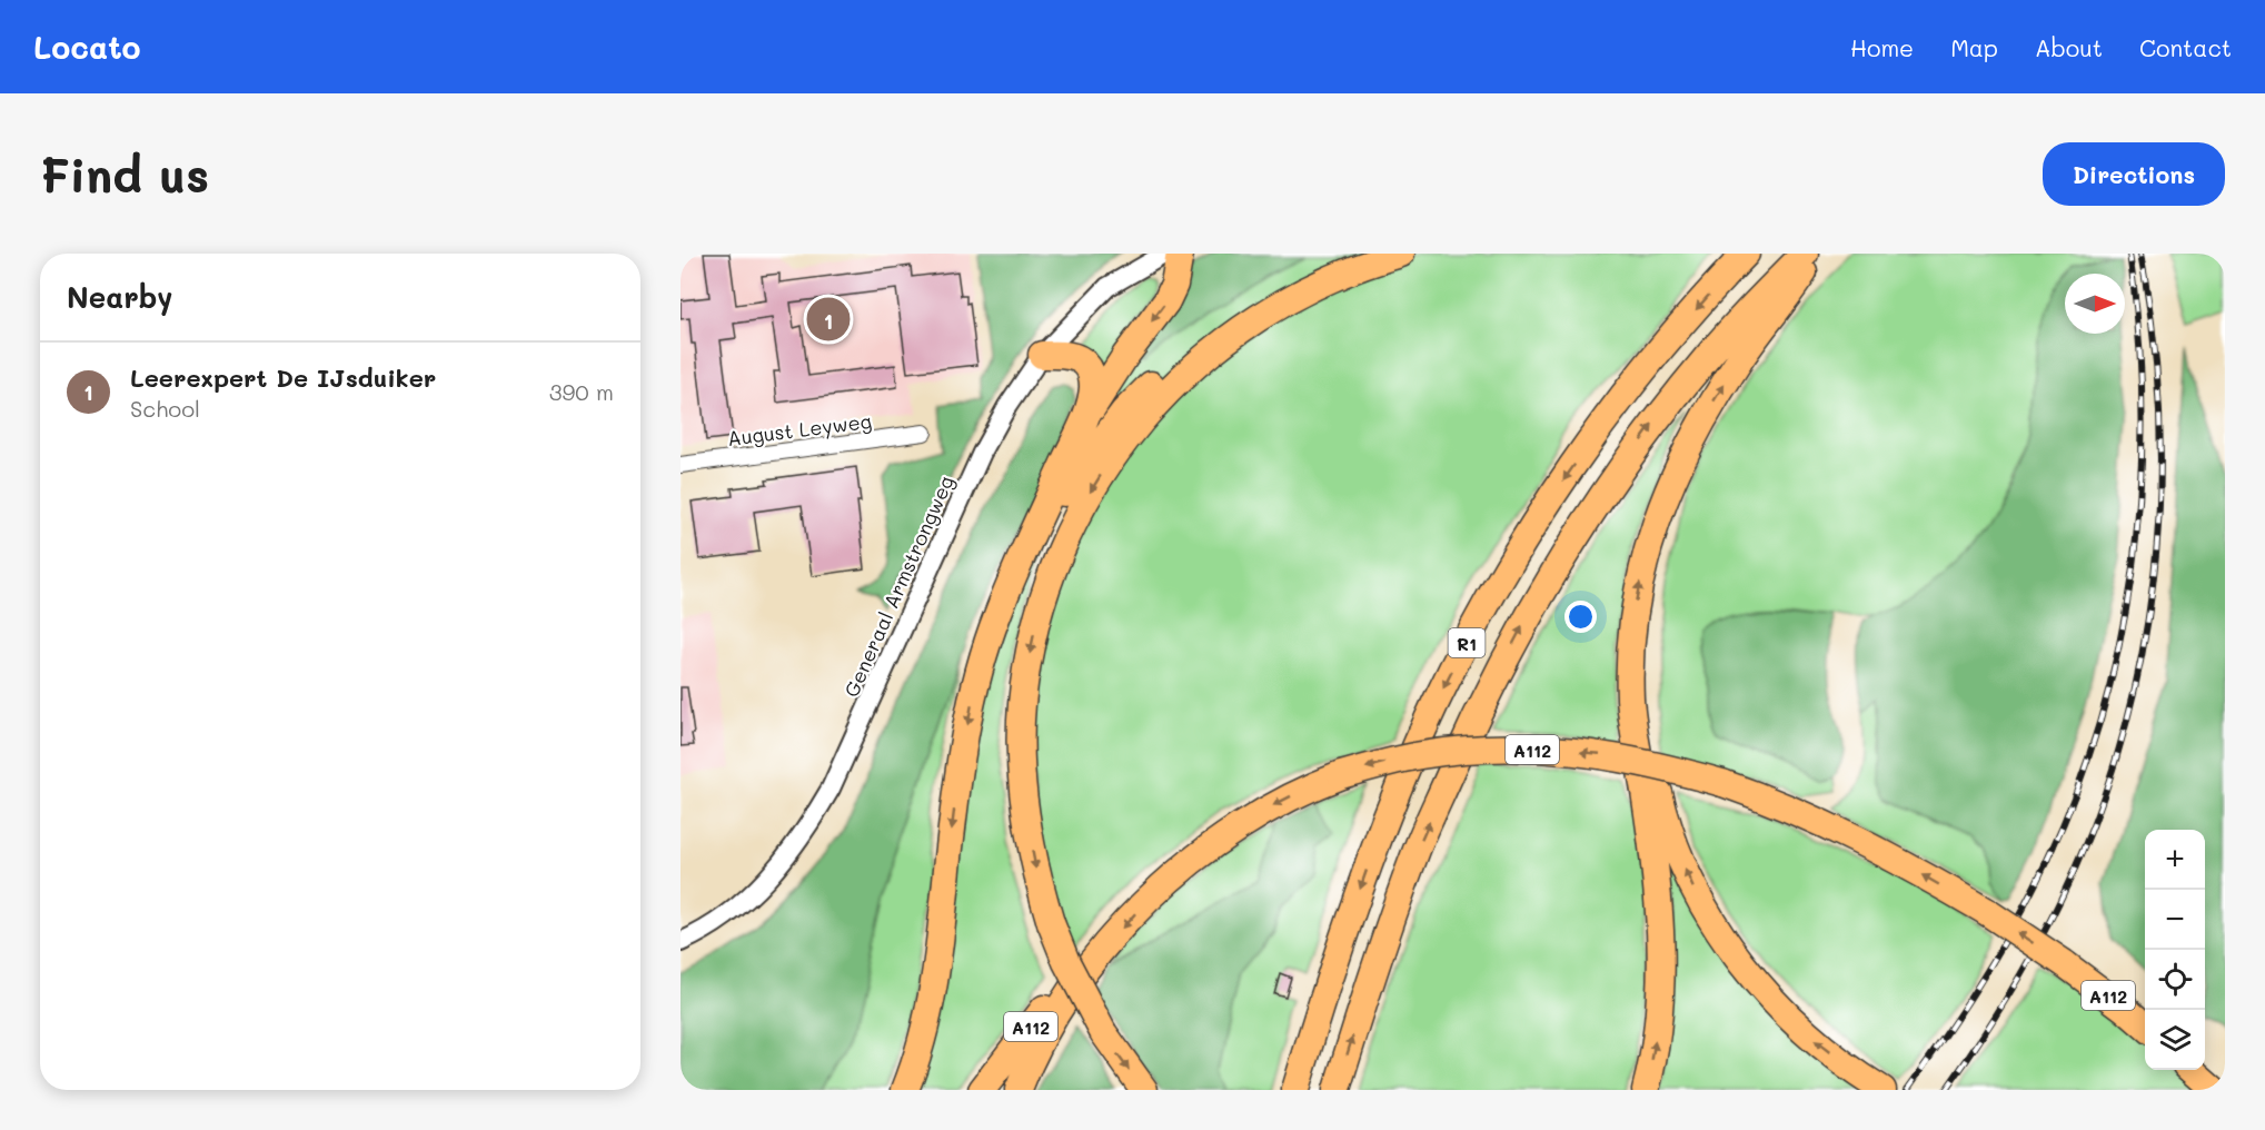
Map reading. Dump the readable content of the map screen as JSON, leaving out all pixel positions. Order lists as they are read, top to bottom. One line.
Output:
{"streets":{"highway":["R1","A112"],"street":["August Leyweg","Generaal Armstrongweg"]},"north":"right","page":{"header":"Locato","nav":["Home","Map","About","Contact"],"buttons":"Directions","title":"Find us","heading":"Nearby","pins":"1","list":[{"mark":"1","name":"Leerexpert De IJsduiker","note":"School","value":"390 m"}],"map_buttons":["+","−"]}}
